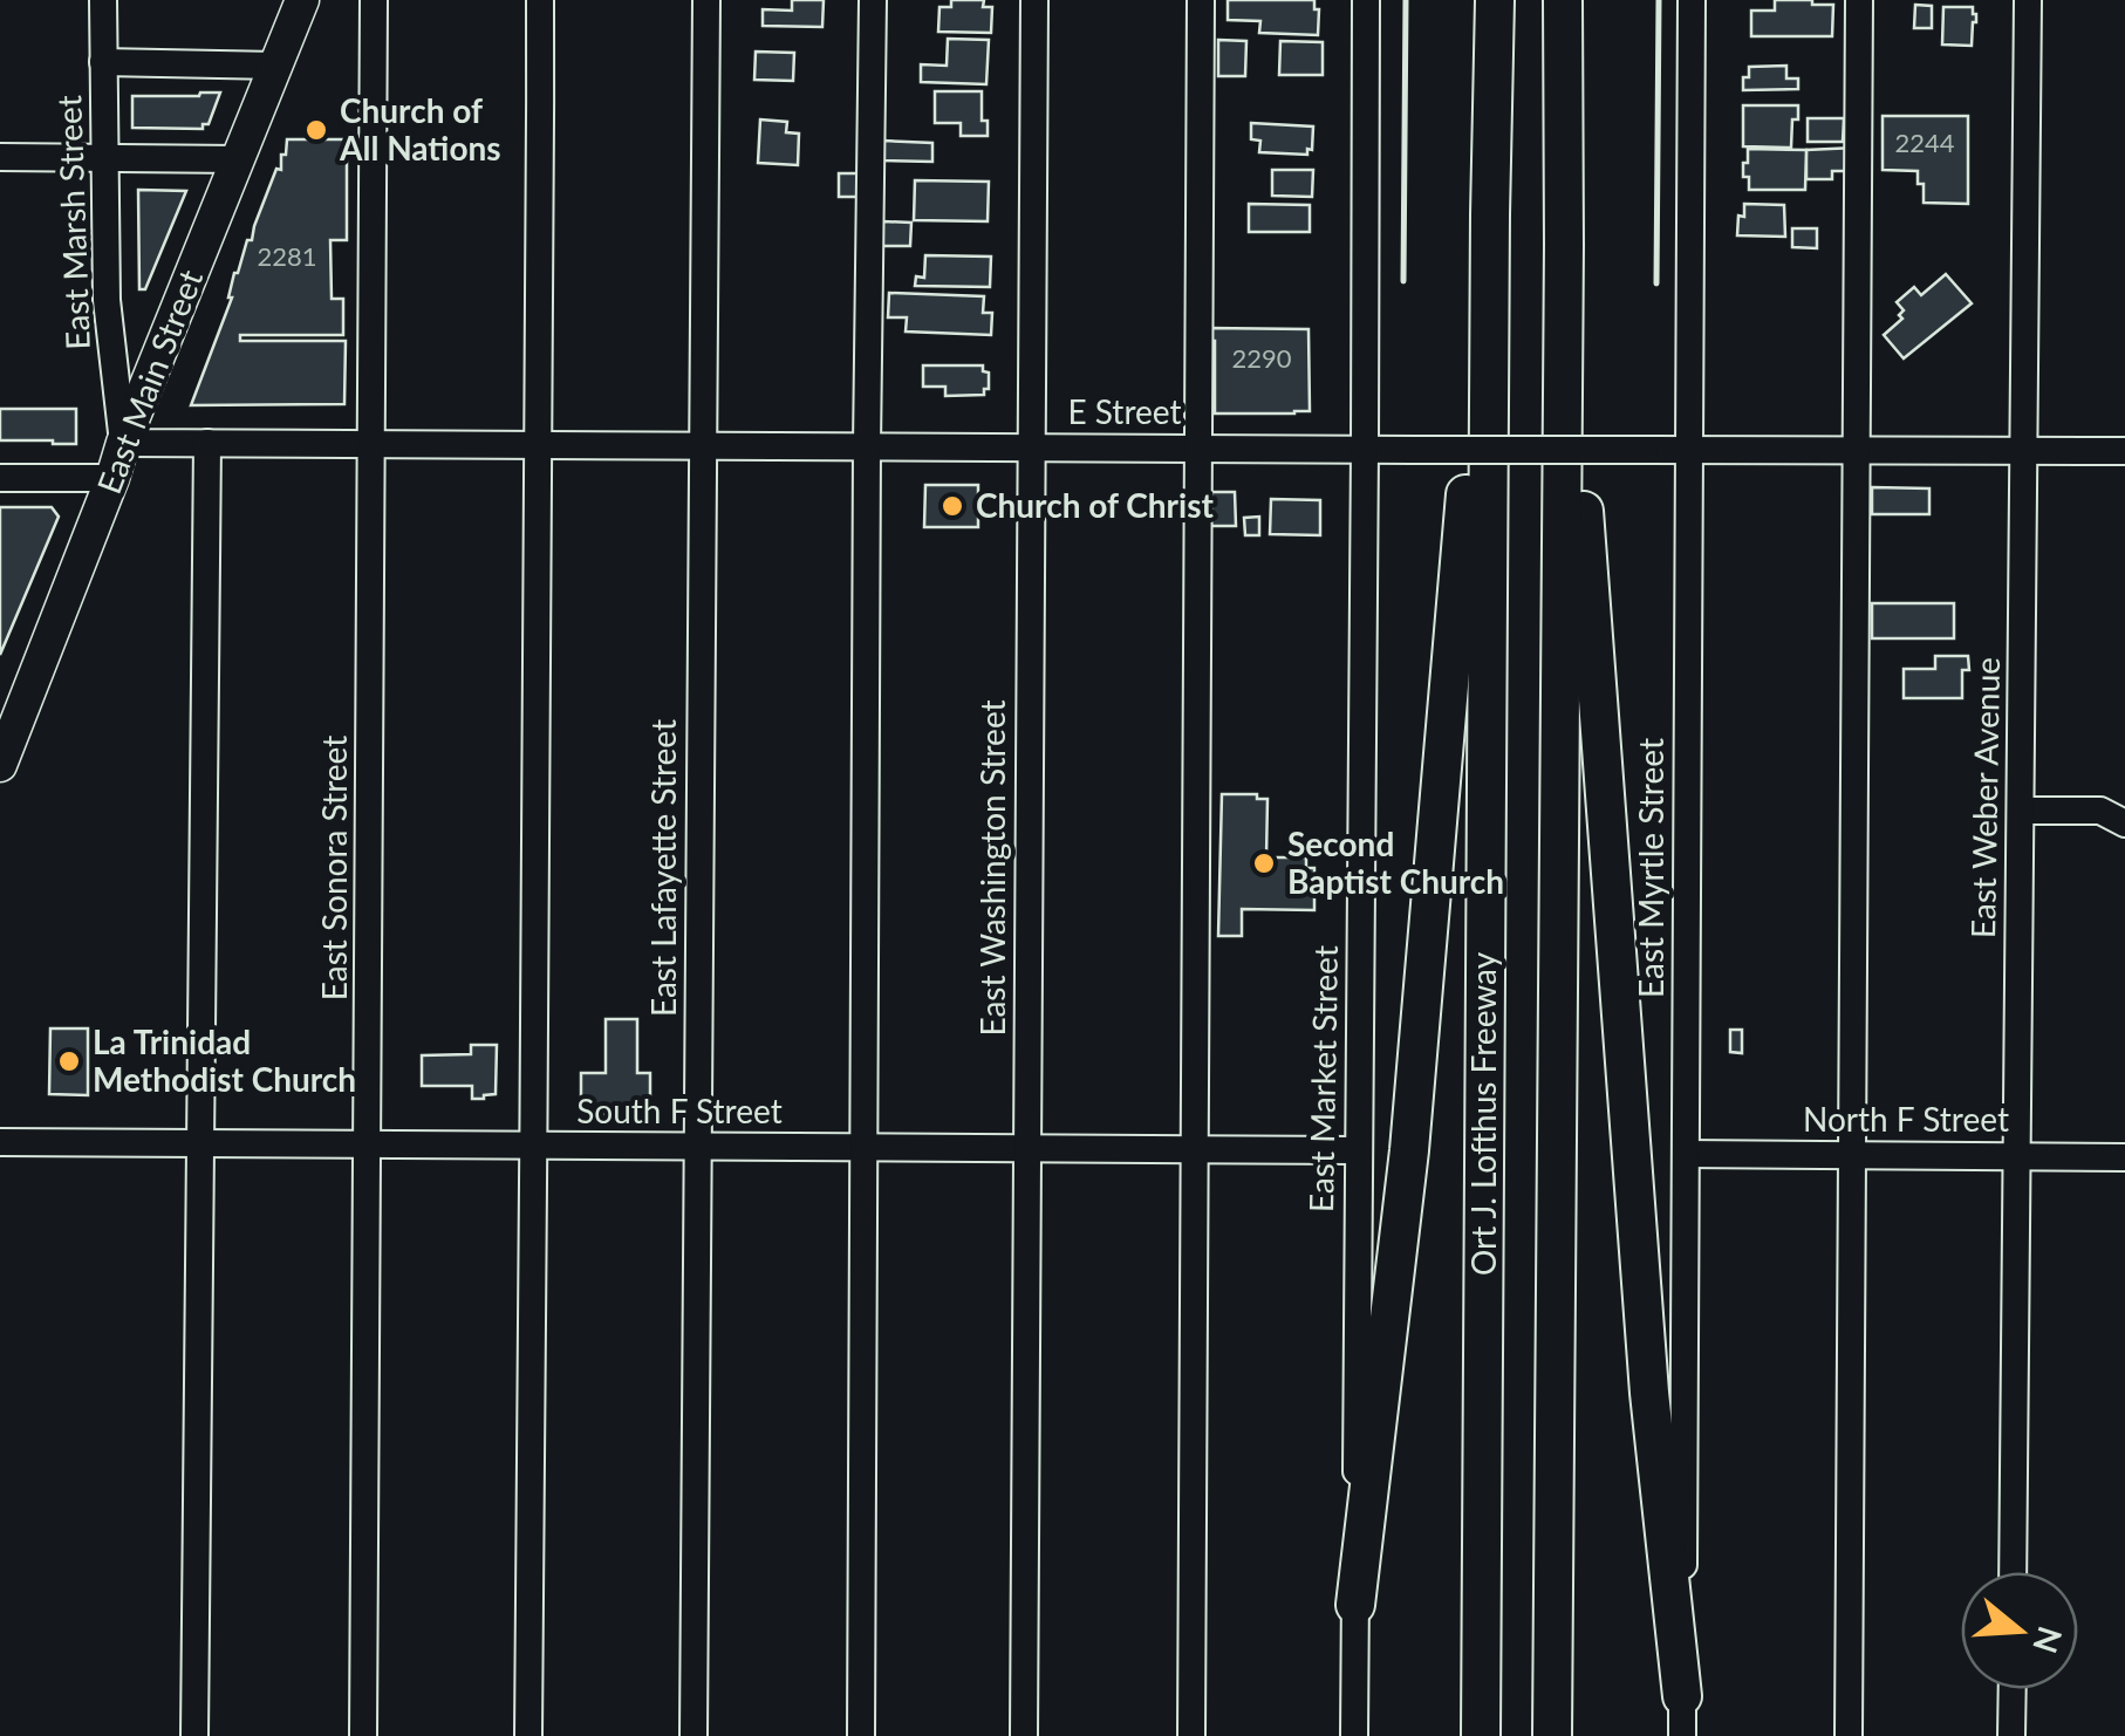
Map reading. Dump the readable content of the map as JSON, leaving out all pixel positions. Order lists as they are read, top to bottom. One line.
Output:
{"streets":{"highway":["Ort J. Lofthus Freeway"],"main road":["East Main Street"],"street":["East Marsh Street","E Street","East Weber Avenue","East Sonora Street","East Lafayette Street","East Washington Street","East Myrtle Street","East Market Street","South F Street","North F Street"]},"crossings":[["East Marsh Street","East Main Street"],["East Marsh Street","E Street"],["East Main Street","E Street"],["E Street","East Weber Avenue"],["E Street","East Sonora Street"],["E Street","East Lafayette Street"],["E Street","East Washington Street"],["E Street","East Myrtle Street"],["E Street","East Market Street"],["East Weber Avenue","North F Street"],["East Sonora Street","South F Street"],["East Lafayette Street","South F Street"],["East Washington Street","South F Street"],["East Myrtle Street","North F Street"],["East Market Street","South F Street"]],"places":["Church of All Nations","Church of Christ","Second Baptist Church","La Trinidad Methodist Church"],"house_numbers":["2244","2281","2290"],"north":"right"}
